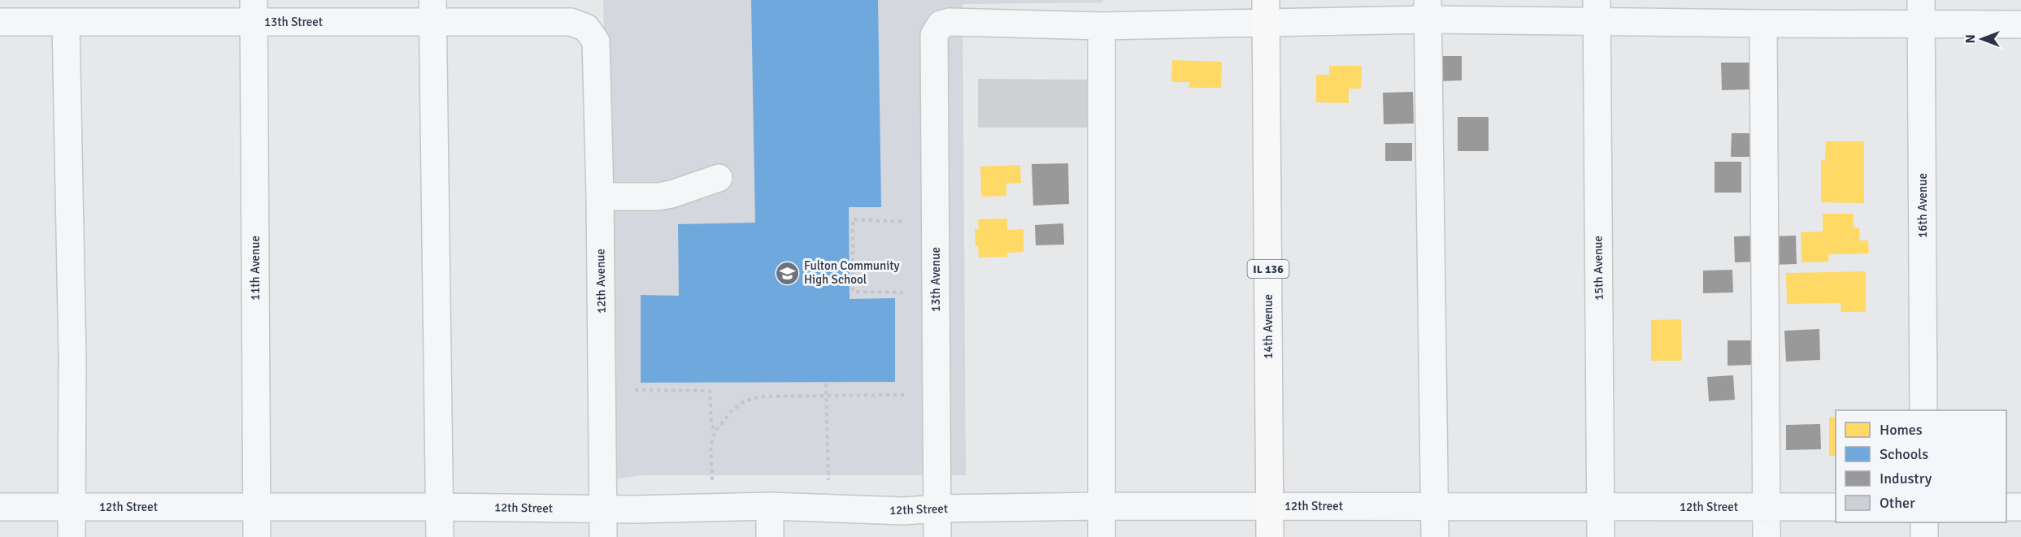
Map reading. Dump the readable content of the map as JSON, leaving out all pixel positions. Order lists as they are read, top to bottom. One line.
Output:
{"streets":{"main road":["IL 136","14th Avenue"],"street":["13th Street","16th Avenue","11th Avenue","15th Avenue","13th Avenue","12th Avenue","12th Street"]},"crossings":[["13th Street","11th Avenue"],["13th Street","12th Avenue"],["11th Avenue","12th Street"],["15th Avenue","12th Street"],["13th Avenue","12th Street"],["12th Avenue","12th Street"],["14th Avenue","12th Street"]],"places":{"school or university":["Fulton Community High School"]},"legend":["Homes","Schools","Industry","Other"],"north":"left"}
